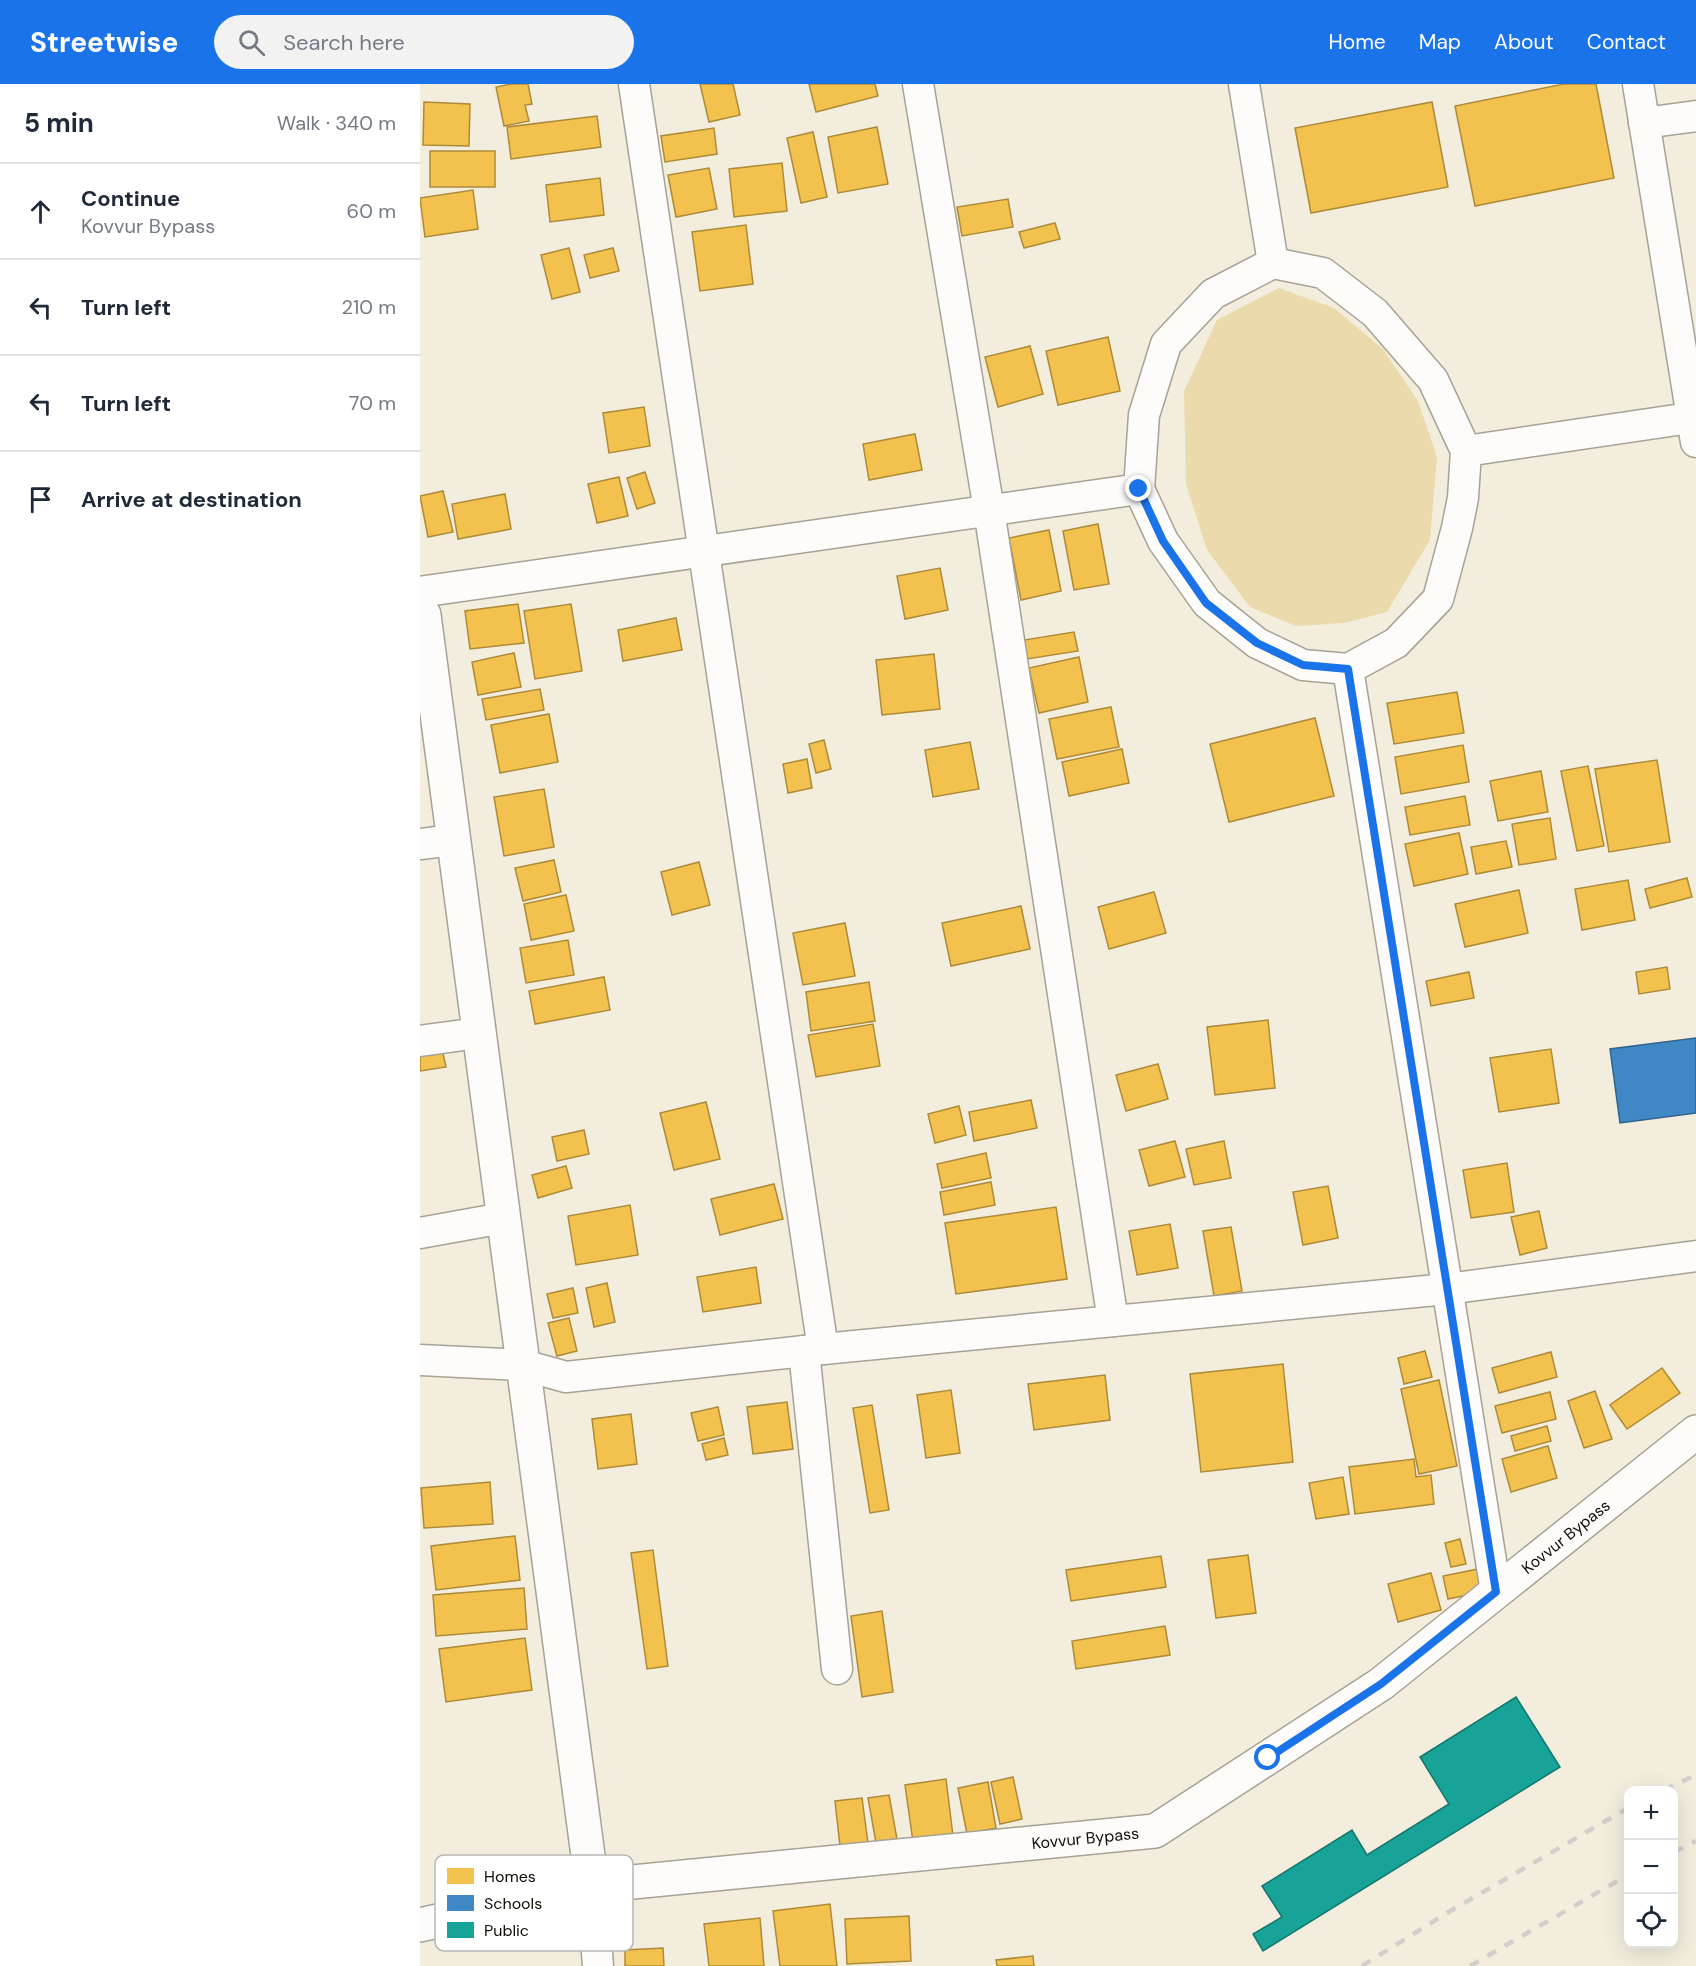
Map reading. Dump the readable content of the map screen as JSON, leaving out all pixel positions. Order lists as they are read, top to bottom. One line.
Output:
{"streets":{"street":["Kovvur Bypass"]},"legend":["Homes","Schools","Public"],"page":{"header":"Streetwise","search":"Search here","nav":["Home","Map","About","Contact"],"heading":["5 min","Walk · 340 m"],"list":[["Continue","Kovvur Bypass","60 m"],["Turn left","210 m"],["Turn left","70 m"],"Arrive at destination"],"map_buttons":["+","−"]}}
